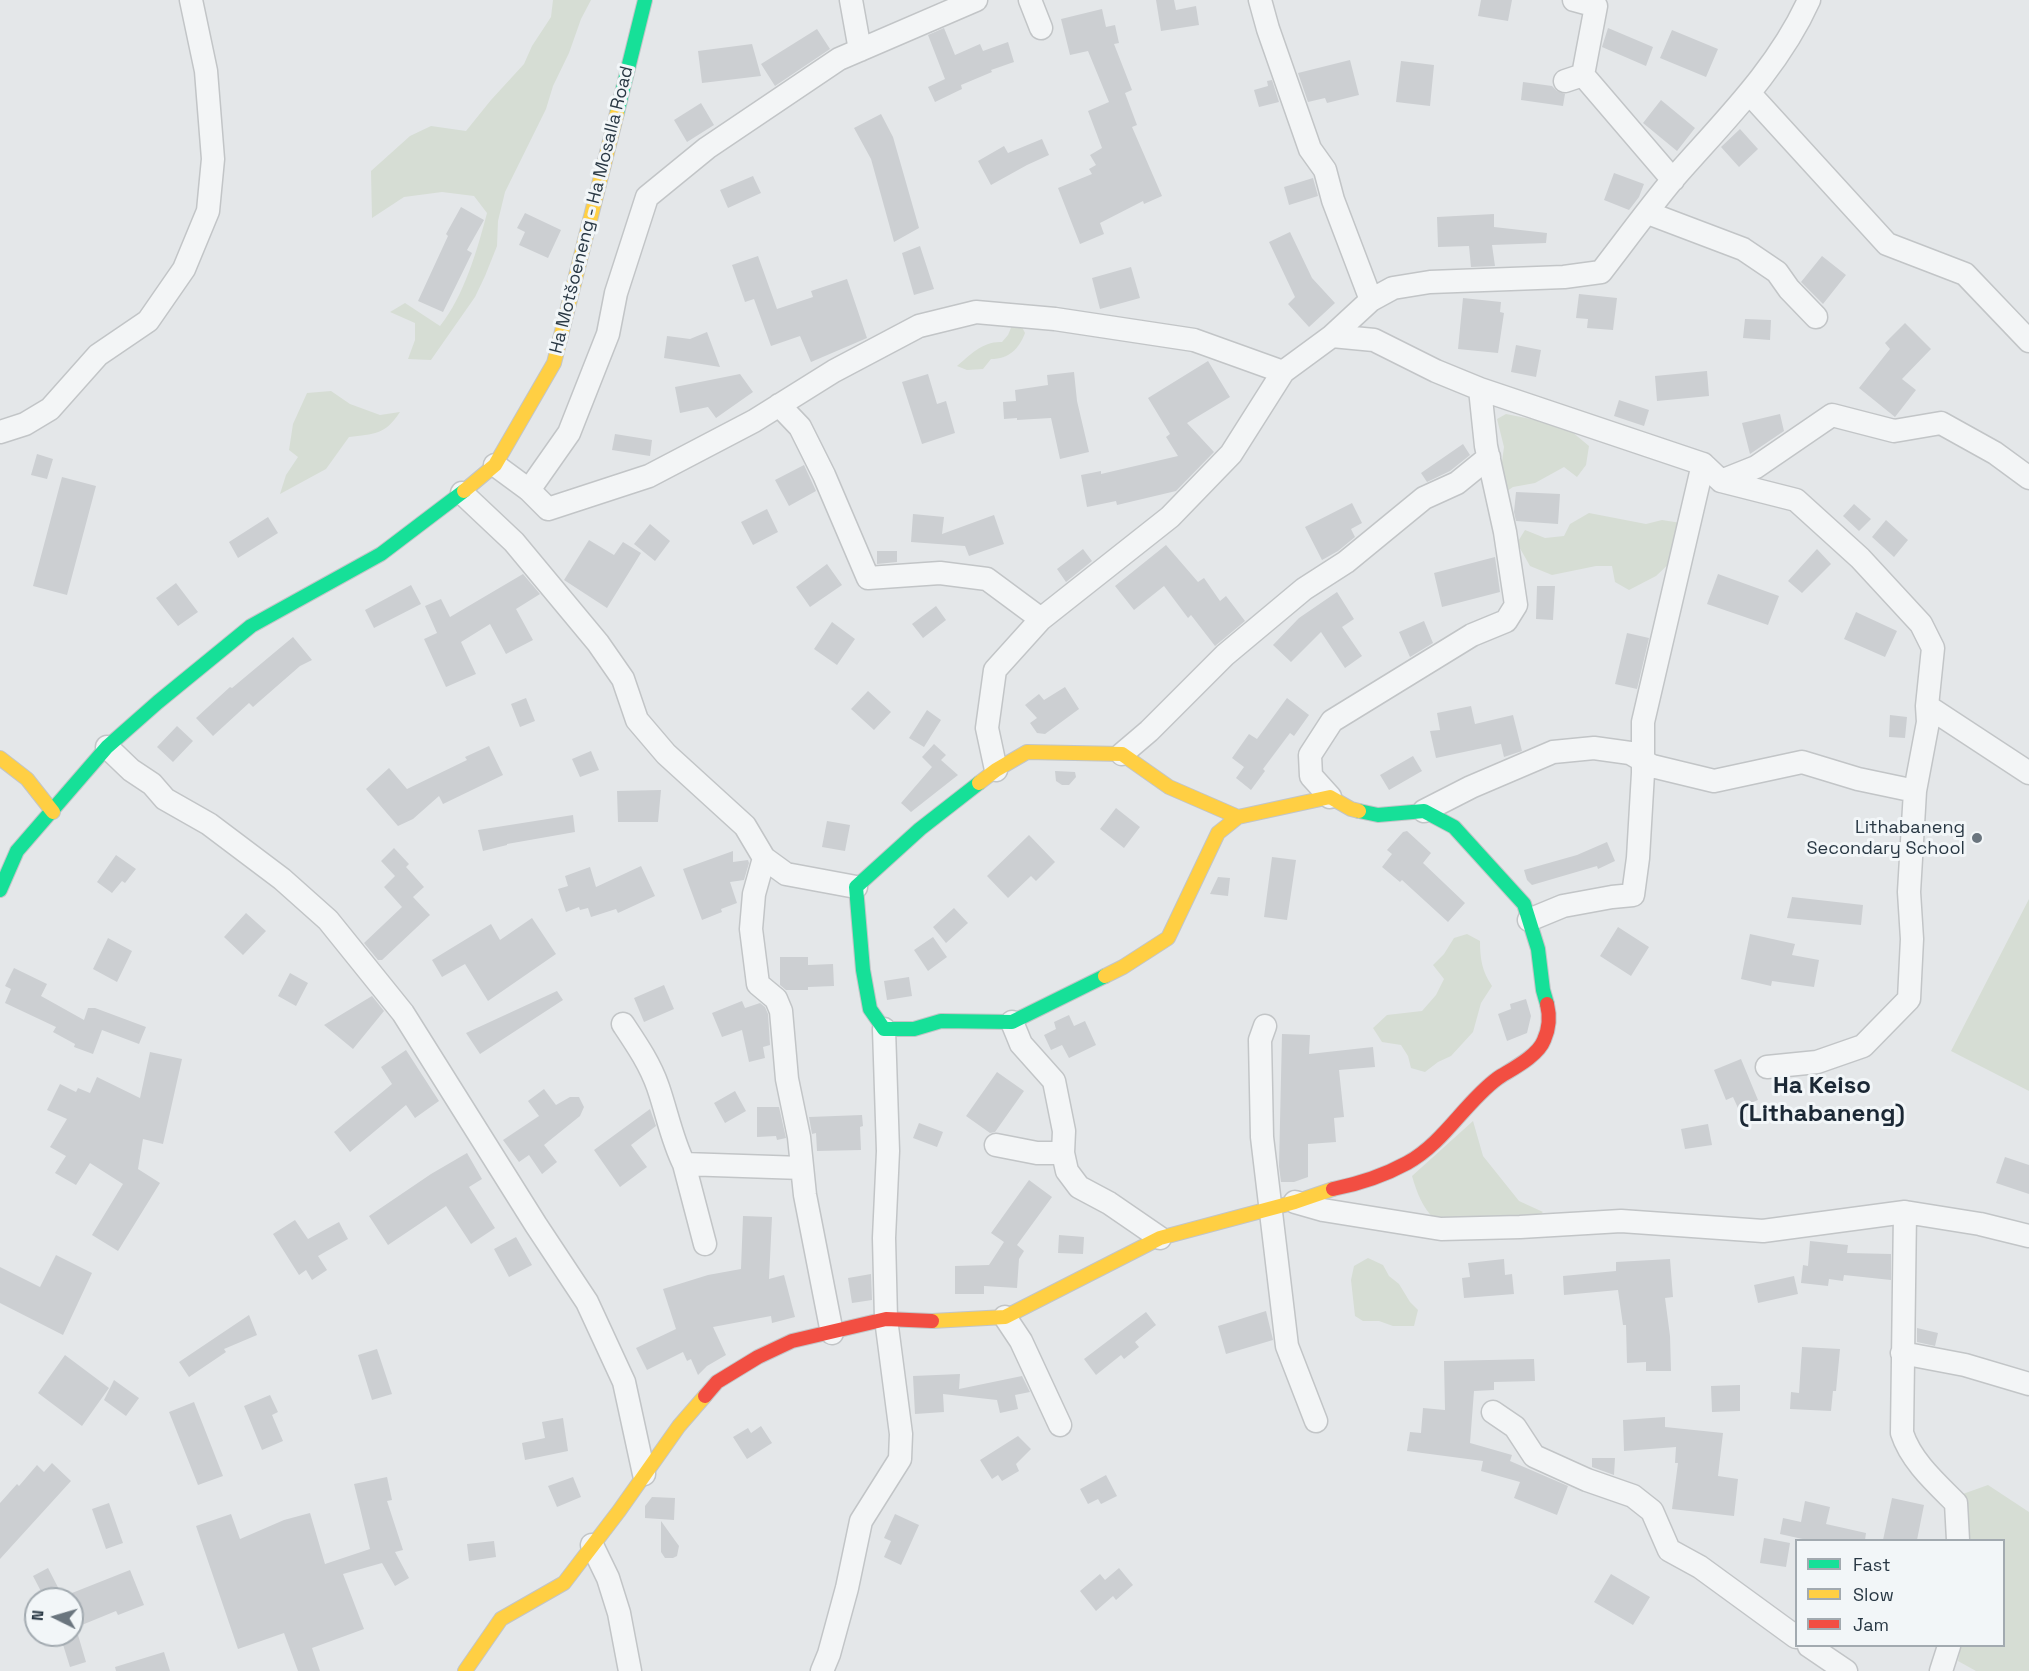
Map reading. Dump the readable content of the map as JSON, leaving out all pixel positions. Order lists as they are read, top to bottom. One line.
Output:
{"streets":{"street":["Ha Motšoeneng - Ha Mosalla Road"]},"districts":["Ha Keiso (Lithabaneng)"],"places":["Lithabaneng Secondary School"],"legend":["Fast","Slow","Jam"],"north":"left"}
